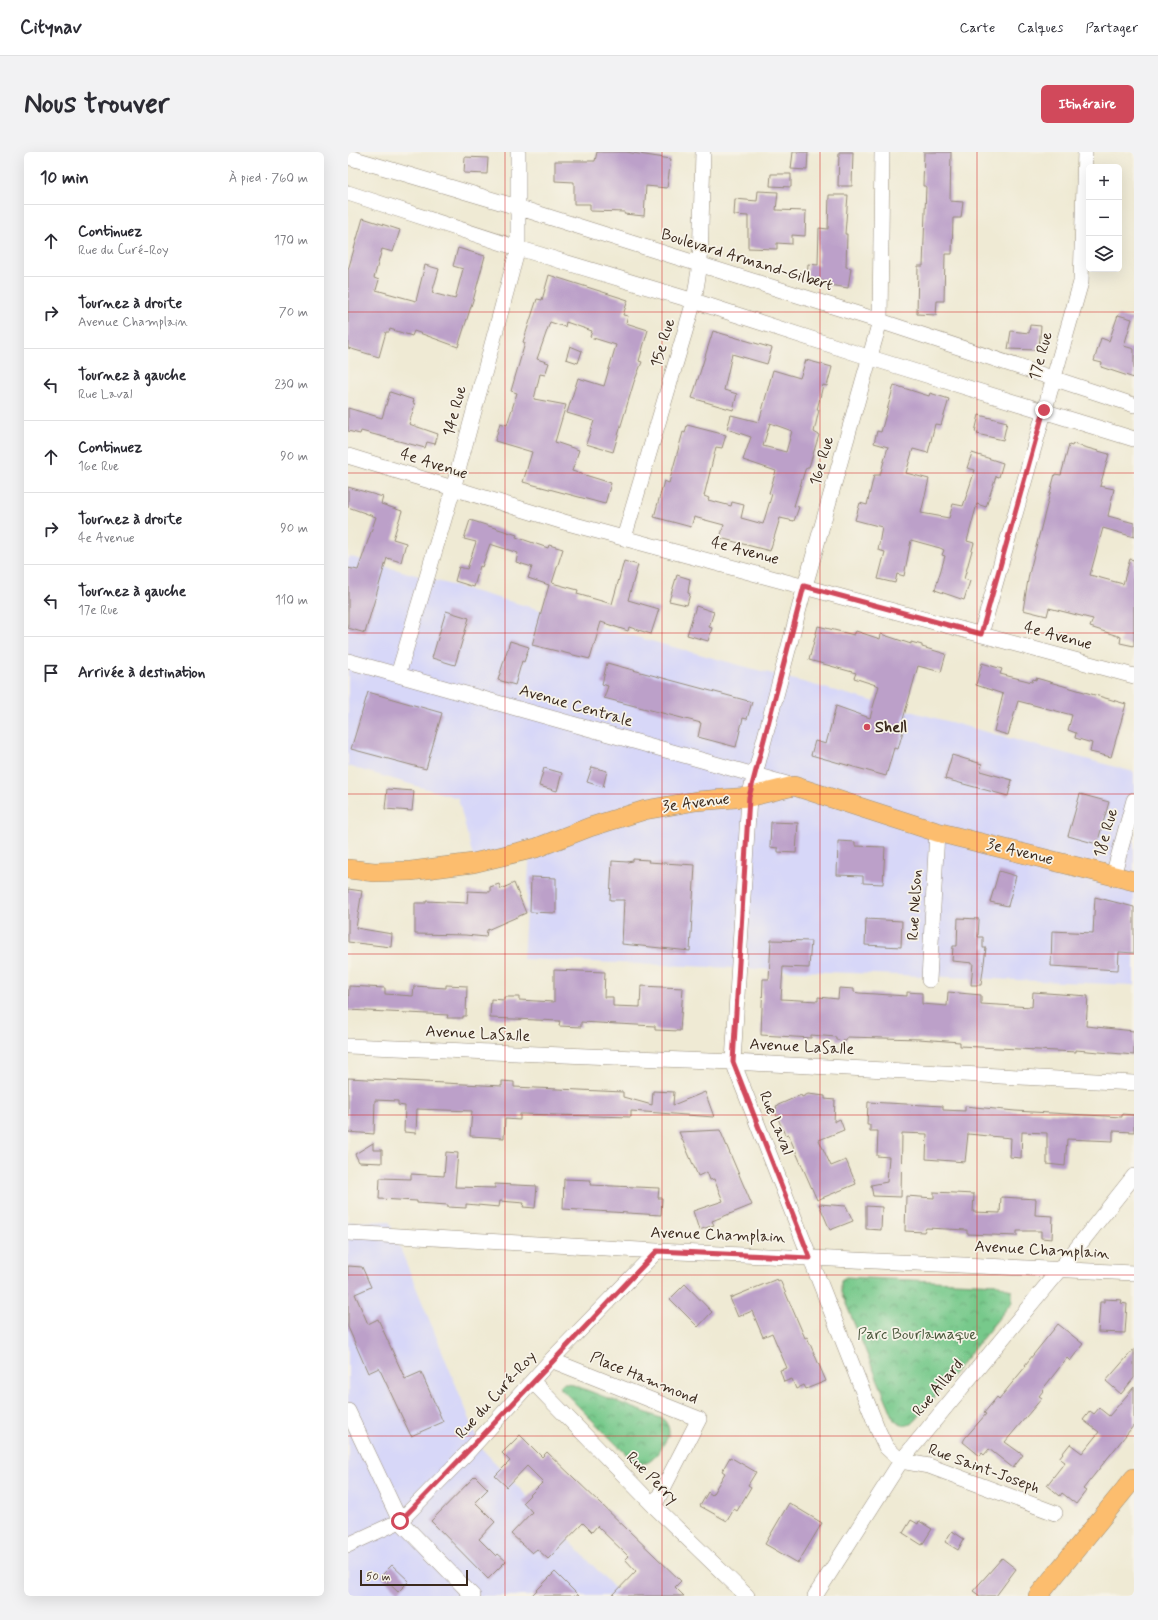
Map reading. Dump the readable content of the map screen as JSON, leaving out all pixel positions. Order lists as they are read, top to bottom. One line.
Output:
{"streets":{"main road":["3e Avenue"],"street":["Boulevard Armand-Gilbert","15e Rue","17e Rue","14e Rue","16e Rue","4e Avenue","Avenue Centrale","18e Rue","Rue Nelson","Avenue LaSalle","Rue Laval","Avenue Champlain","Place Hammond","Rue Allard","Rue du Curé-Roy","Rue Saint-Joseph","Rue Perry"]},"crossings":[["Boulevard Armand-Gilbert","15e Rue"],["Boulevard Armand-Gilbert","17e Rue"],["Boulevard Armand-Gilbert","14e Rue"],["Boulevard Armand-Gilbert","16e Rue"],["15e Rue","4e Avenue"],["17e Rue","4e Avenue"],["14e Rue","4e Avenue"],["14e Rue","Avenue Centrale"],["16e Rue","4e Avenue"],["16e Rue","Avenue Centrale"],["16e Rue","Rue Laval"],["Avenue Centrale","3e Avenue"],["Avenue Centrale","Rue Laval"],["3e Avenue","18e Rue"],["3e Avenue","Rue Nelson"],["3e Avenue","Rue Laval"],["Avenue LaSalle","Rue Laval"],["Rue Laval","Avenue Champlain"],["Rue Laval","Rue Allard"],["Rue Laval","Rue Saint-Joseph"],["Avenue Champlain","Rue Allard"],["Avenue Champlain","Rue du Curé-Roy"],["Place Hammond","Rue du Curé-Roy"],["Place Hammond","Rue Perry"],["Rue Allard","Rue Saint-Joseph"],["Rue du Curé-Roy","Rue Perry"]],"parks":["Parc Bourlamaque"],"places":["Shell"],"scale_bar":"50 m","page":{"header":"Citynav","nav":["Carte","Calques","Partager"],"buttons":"Itinéraire","title":"Nous trouver","heading":["10 min","À pied · 760 m"],"map_buttons":["+","−"],"list":[["Continuez","Rue du Curé-Roy","170 m"],["Tournez à droite","Avenue Champlain","70 m"],["Tournez à gauche","Rue Laval","230 m"],["Continuez","16e Rue","90 m"],["Tournez à droite","4e Avenue","90 m"],["Tournez à gauche","17e Rue","110 m"],"Arrivée à destination"],"scale":"50 m"}}
